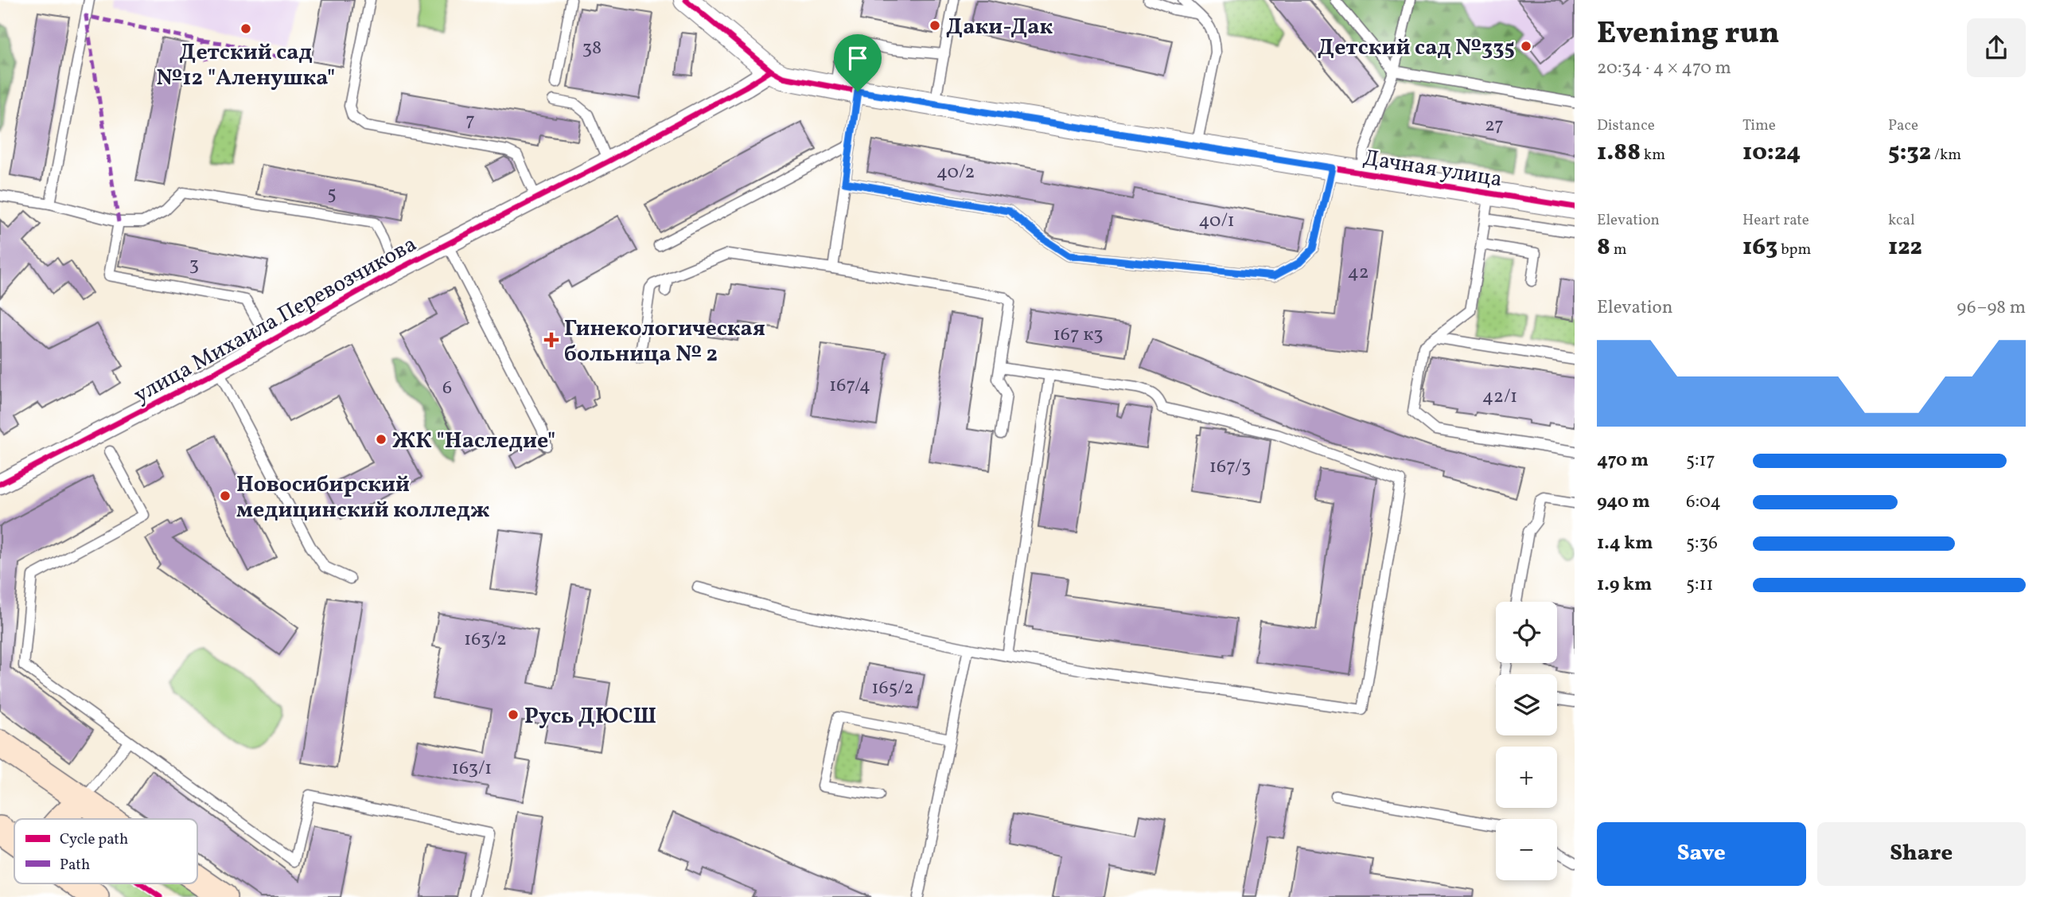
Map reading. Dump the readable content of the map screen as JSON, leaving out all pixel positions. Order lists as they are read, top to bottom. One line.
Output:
{"streets":{"street":["Дачная улица","улица Михаила Перевозчикова"]},"crossings":[["Дачная улица","улица Михаила Перевозчикова"]],"places":{"other":["Даки-Дак","Детский сад №12 \"Аленушка\"","Детский сад №335","ЖК \"Наследие\"","Новосибирский медицинский колледж","Русь ДЮСШ"],"health":["Гинекологическая больница № 2"]},"house_numbers":["38","7","27","40/2","5","40/1","3","42","167 к3","167/4","6","42/1","167/3","163/2","165/2","163/1"],"legend":["Cycle path","Path"],"page":{"heading":["Evening run","20:34 · 4 × 470 m"],"stats":[["Distance","1.88 km"],["Time","10:24"],["Pace","5:32 /km"],["Elevation","8 m"],["Heart rate","163 bpm"],["kcal","122"]],"chart":["Elevation","96–98 m"],"list":[{"name":"470 m","note":"5:17"},{"name":"940 m","note":"6:04"},{"name":"1.4 km","note":"5:36"},{"name":"1.9 km","note":"5:11"}],"map_buttons":["+","−"],"buttons":["Save","Share"]}}
